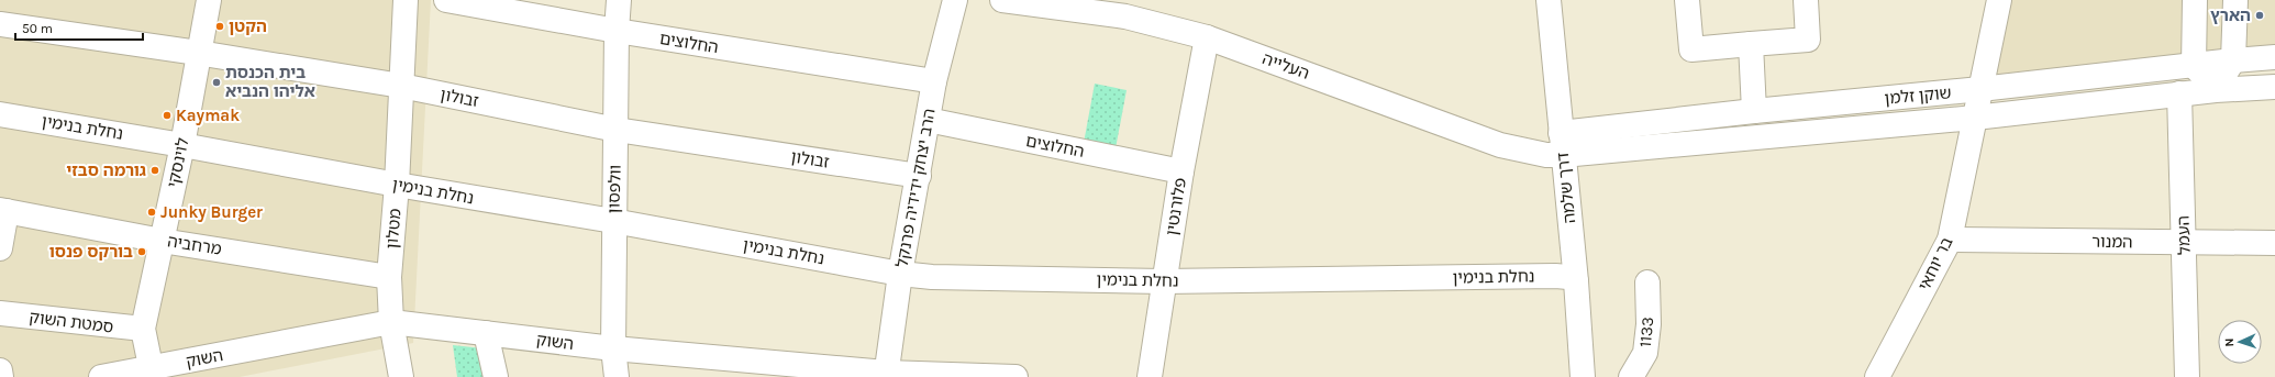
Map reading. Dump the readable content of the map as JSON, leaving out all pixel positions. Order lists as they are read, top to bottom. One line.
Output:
{"streets":{"street":["החלוצים","העלייה","שוקן זלמן","זבולון","נחלת בנימין","לוינסקי","הרב יצחק ידידיה פרנקל","דרך שלמה","וולפסון","פלורנטין","מטלון","העמל","המנור","מרחביה","בר יוחאי","סמטת השוק","1133","השוק"]},"crossings":[["החלוצים","הרב יצחק ידידיה פרנקל"],["החלוצים","וולפסון"],["החלוצים","פלורנטין"],["העלייה","שוקן זלמן"],["העלייה","דרך שלמה"],["העלייה","פלורנטין"],["שוקן זלמן","דרך שלמה"],["שוקן זלמן","העמל"],["שוקן זלמן","בר יוחאי"],["זבולון","לוינסקי"],["זבולון","הרב יצחק ידידיה פרנקל"],["זבולון","וולפסון"],["זבולון","מטלון"],["נחלת בנימין","לוינסקי"],["נחלת בנימין","הרב יצחק ידידיה פרנקל"],["נחלת בנימין","דרך שלמה"],["נחלת בנימין","וולפסון"],["נחלת בנימין","פלורנטין"],["נחלת בנימין","מטלון"],["לוינסקי","מרחביה"],["לוינסקי","סמטת השוק"],["לוינסקי","השוק"],["הרב יצחק ידידיה פרנקל","השוק"],["וולפסון","השוק"],["מטלון","מרחביה"],["מטלון","השוק"],["העמל","המנור"],["המנור","בר יוחאי"]],"places":["הארץ","הקטן","בית הכנסת אליהו הנביא","Kaymak","גורמה סבזי","Junky Burger","בורקס פנסו"],"scale_bar":"50 m","north":"left"}
